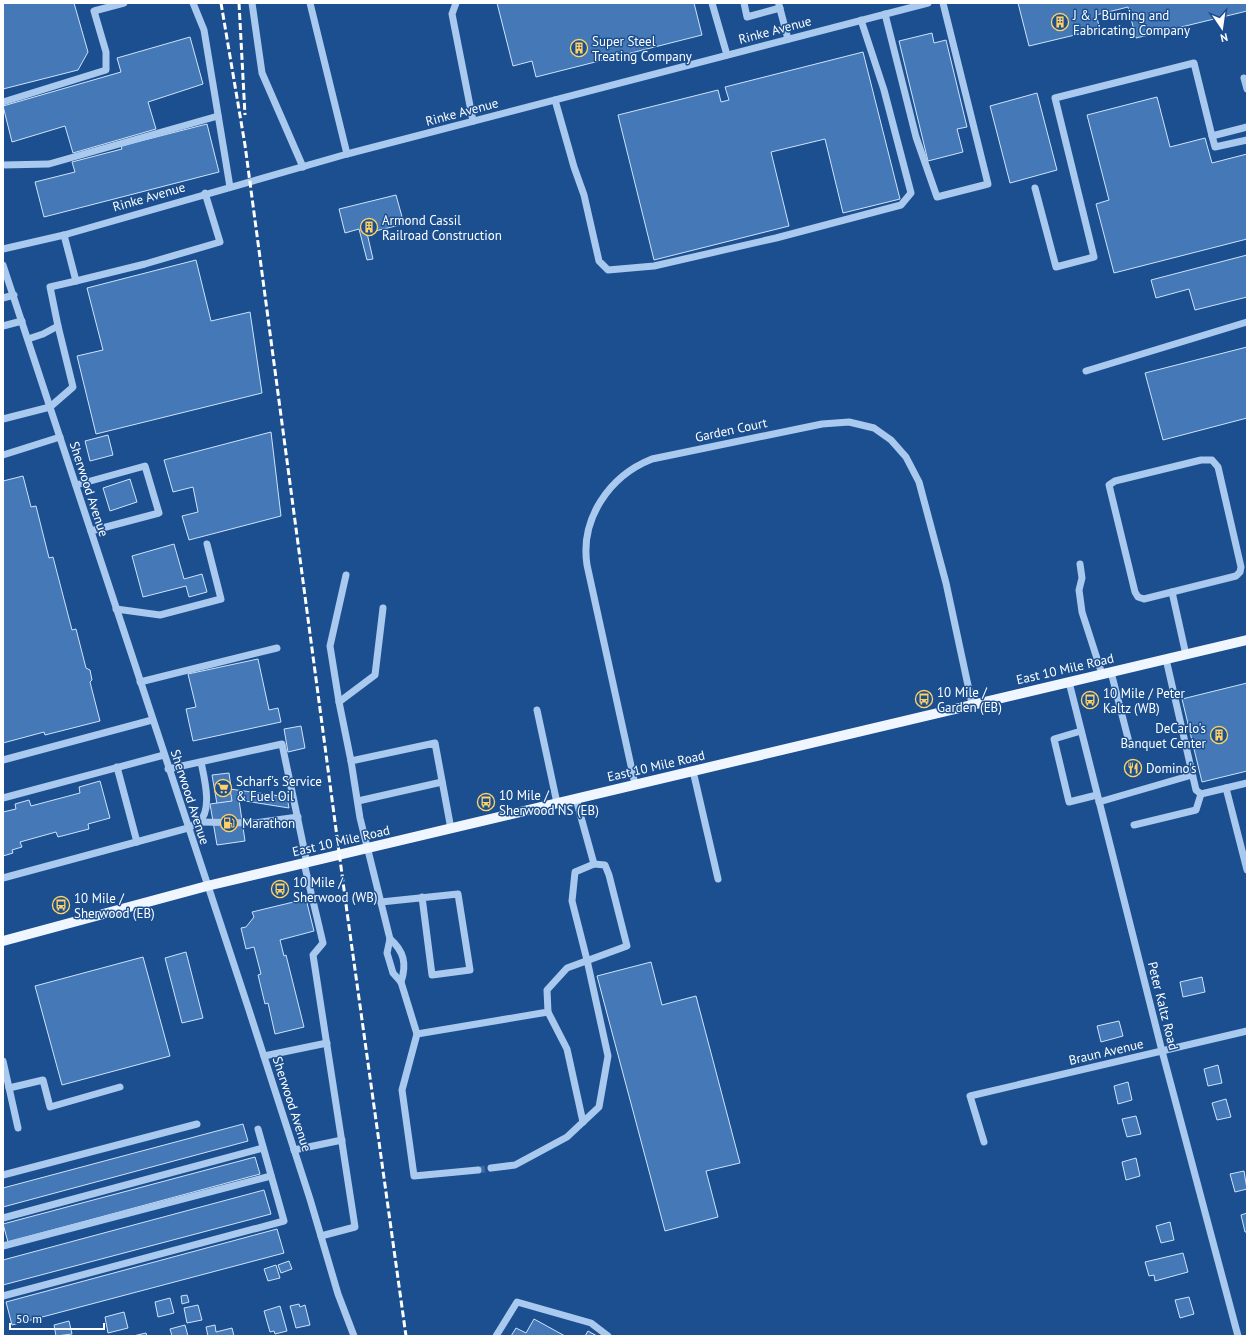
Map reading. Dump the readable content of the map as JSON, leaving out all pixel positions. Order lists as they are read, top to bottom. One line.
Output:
{"streets":{"main road":["East 10 Mile Road"],"street":["Rinke Avenue","Garden Court","Sherwood Avenue","Peter Kaltz Road","Braun Avenue"]},"crossings":[["Garden Court","East 10 Mile Road"],["Sherwood Avenue","East 10 Mile Road"],["East 10 Mile Road","Peter Kaltz Road"],["Peter Kaltz Road","Braun Avenue"]],"places":{"building":["J & J Burning and Fabricating Company","Super Steel Treating Company","Armond Cassil Railroad Construction","DeCarlo's Banquet Center"],"bus stop":["10 Mile / Garden (EB)","10 Mile / Peter Kaltz (WB)","10 Mile / Sherwood NS (EB)","10 Mile / Sherwood (WB)","10 Mile / Sherwood (EB)"],"restaurant":["Domino's"],"supermarket":["Scharf's Service & Fuel Oil"],"fuel station":["Marathon"]},"scale_bar":"50 m","north":"bottom"}
